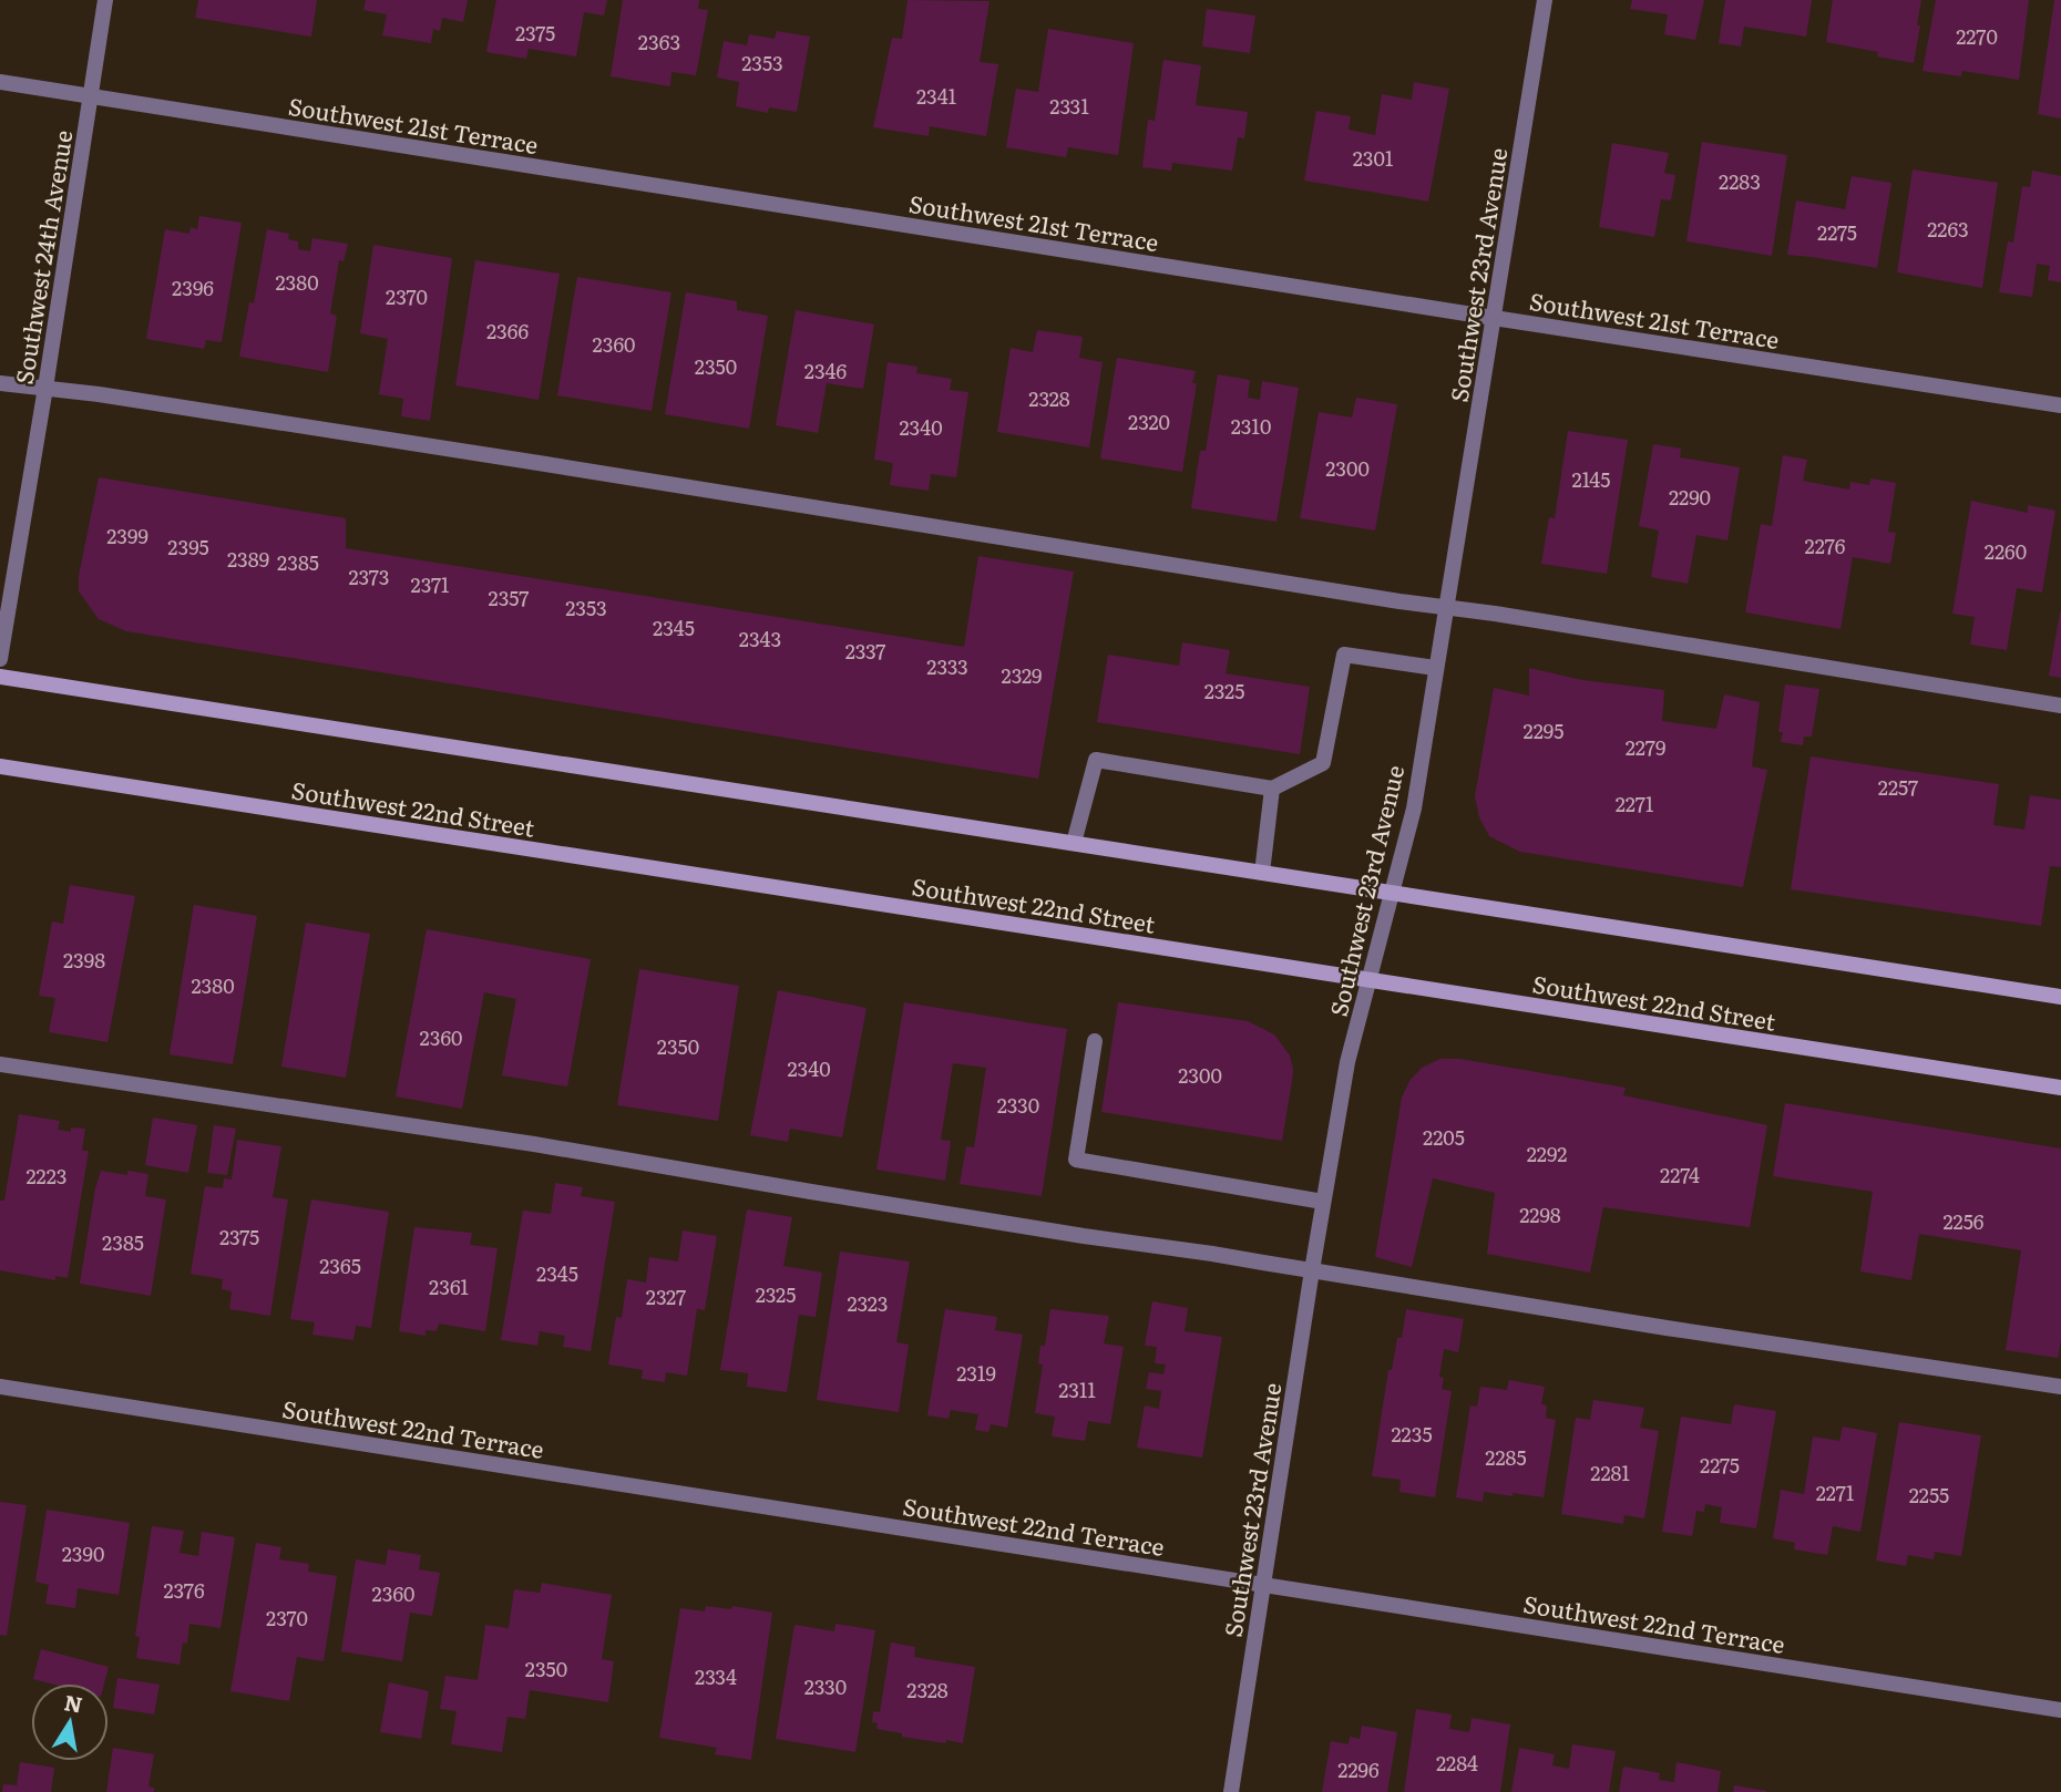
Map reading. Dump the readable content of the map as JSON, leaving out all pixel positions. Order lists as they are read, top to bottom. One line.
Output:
{"streets":{"main road":["Southwest 22nd Street"],"street":["Southwest 21st Terrace","Southwest 24th Avenue","Southwest 23rd Avenue","Southwest 22nd Terrace"]},"crossings":[["Southwest 21st Terrace","Southwest 24th Avenue"],["Southwest 21st Terrace","Southwest 23rd Avenue"],["Southwest 23rd Avenue","Southwest 22nd Street"],["Southwest 23rd Avenue","Southwest 22nd Terrace"]],"house_numbers":["2375","2270","2363","2353","2341","2331","2301","2283","2263","2275","2380","2396","2370","2366","2360","2350","2346","2328","2320","2310","2340","2300","2145","2290","2399","2276","2395","2260","2389","2385","2373","2371","2357","2353","2345","2343","2337","2333","2329","2325","2295","2279","2257","2271","2398","2380","2360","2350","2340","2300","2330","2205","2292","2274","2223","2298","2256","2375","2385","2365","2345","2361","2325","2327","2323","2319","2311","2235","2285","2275","2281","2271","2255","2390","2376","2360","2370","2350","2334","2330","2328","2284","2296"],"north":"top"}
